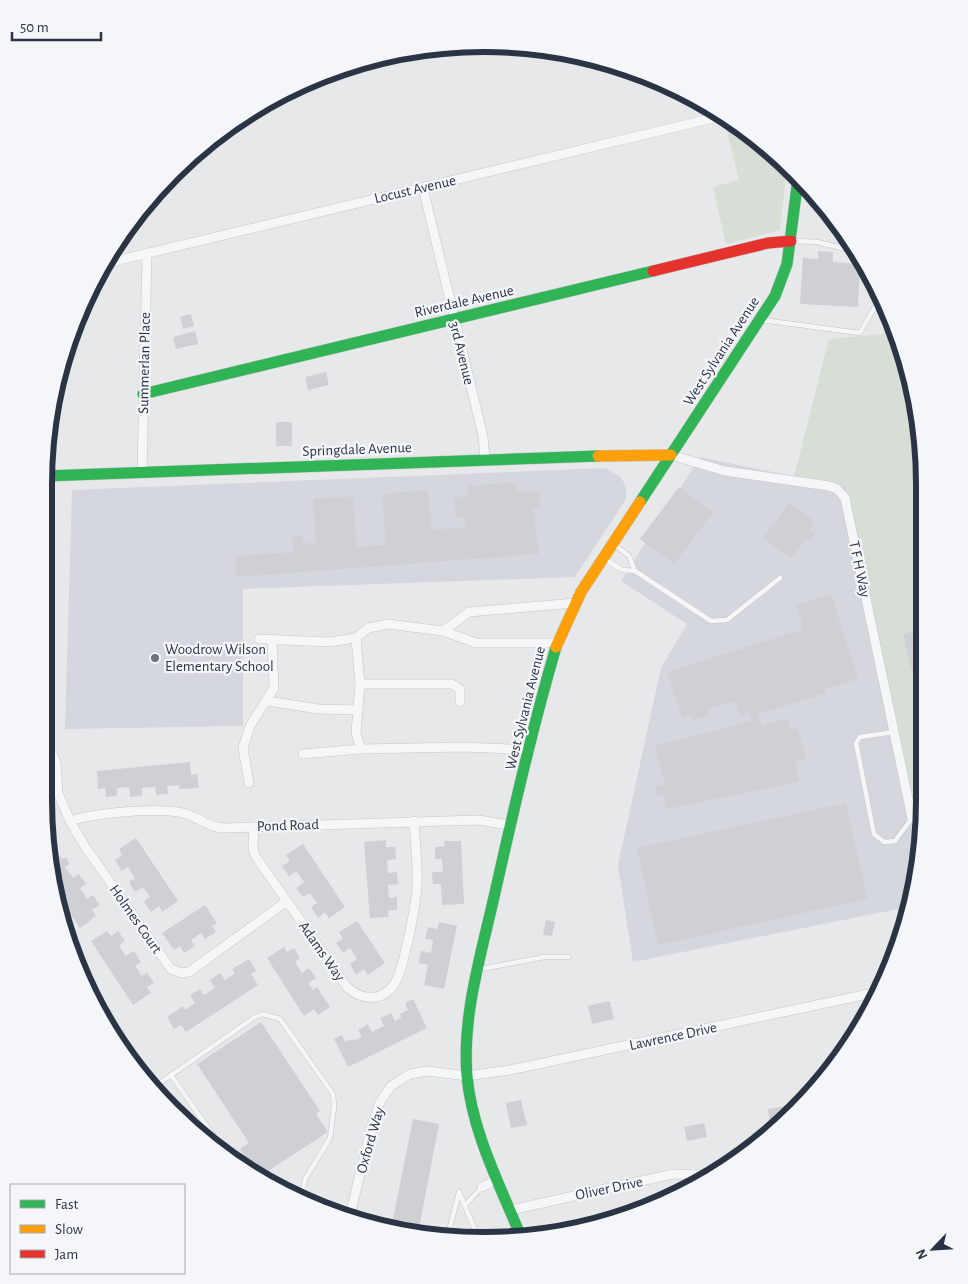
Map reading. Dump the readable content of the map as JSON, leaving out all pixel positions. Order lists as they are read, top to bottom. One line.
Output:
{"streets":{"street":["Locust Avenue","Riverdale Avenue","West Sylvania Avenue","3rd Avenue","Summerlan Place","Springdale Avenue","T F H Way","Pond Road","Holmes Court","Adams Way","Lawrence Drive","Oxford Way","Oliver Drive"]},"crossings":[["Locust Avenue","3rd Avenue"],["Locust Avenue","Summerlan Place"],["Riverdale Avenue","West Sylvania Avenue"],["Riverdale Avenue","3rd Avenue"],["Riverdale Avenue","Summerlan Place"],["West Sylvania Avenue","Springdale Avenue"],["West Sylvania Avenue","T F H Way"],["West Sylvania Avenue","Pond Road"],["West Sylvania Avenue","Lawrence Drive"],["West Sylvania Avenue","Oxford Way"],["West Sylvania Avenue","Oliver Drive"],["3rd Avenue","Springdale Avenue"],["Summerlan Place","Springdale Avenue"],["Springdale Avenue","T F H Way"],["Pond Road","Holmes Court"],["Pond Road","Adams Way"],["Holmes Court","Adams Way"],["Lawrence Drive","Oxford Way"]],"places":["Woodrow Wilson Elementary School"],"legend":["Fast","Slow","Jam"],"scale_bar":"50 m","north":"bottom left"}
